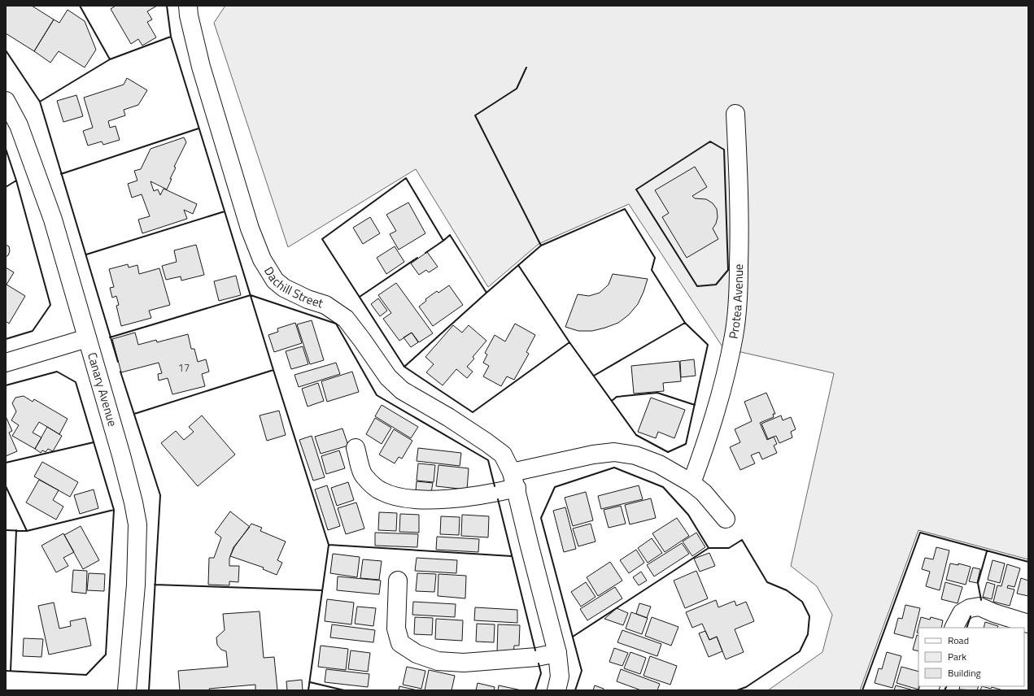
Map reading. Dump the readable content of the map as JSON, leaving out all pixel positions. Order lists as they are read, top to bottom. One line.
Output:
{"streets":{"street":["Dachill Street","Protea Avenue","Canary Avenue"]},"house_numbers":["17"],"legend":["Road","Park","Building"]}
